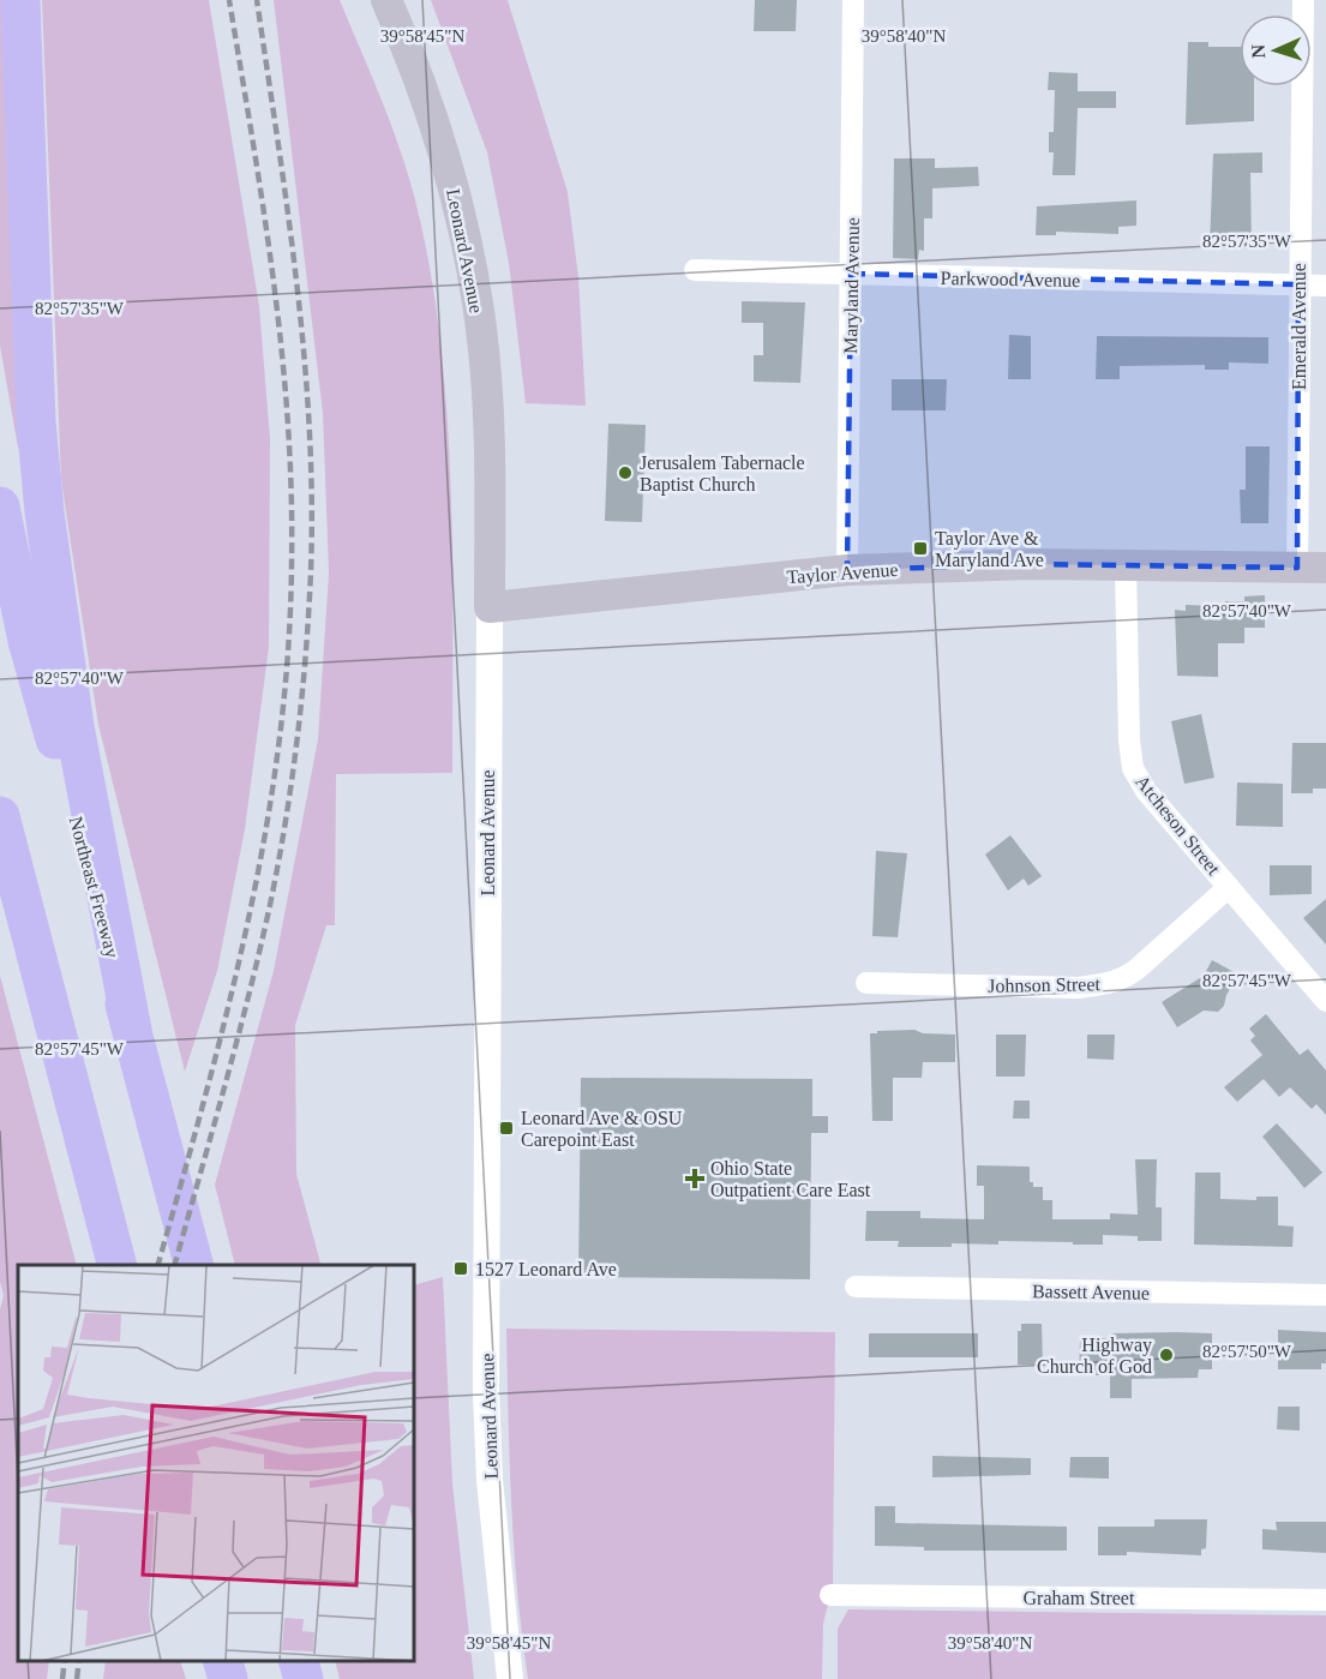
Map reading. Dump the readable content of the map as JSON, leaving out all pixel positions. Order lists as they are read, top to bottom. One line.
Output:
{"streets":{"highway":["Northeast Freeway"],"main road":["Leonard Avenue","Taylor Avenue"],"street":["Parkwood Avenue","Maryland Avenue","Emerald Avenue","Atcheson Street","Johnson Street","Bassett Avenue","Graham Street"]},"crossings":[["Leonard Avenue","Taylor Avenue"],["Parkwood Avenue","Maryland Avenue"],["Parkwood Avenue","Emerald Avenue"],["Maryland Avenue","Taylor Avenue"],["Emerald Avenue","Taylor Avenue"],["Taylor Avenue","Atcheson Street"],["Atcheson Street","Johnson Street"]],"places":{"other":["Jerusalem Tabernacle Baptist Church","Highway Church of God"],"transit":["Taylor Ave & Maryland Ave","Leonard Ave & OSU Carepoint East","1527 Leonard Ave"],"health":["Ohio State Outpatient Care East"]},"north":"left","coordinates":["39°58'45\"N","39°58'40\"N","82°57'35\"W","82°57'40\"W","82°57'45\"W","82°57'50\"W"]}
